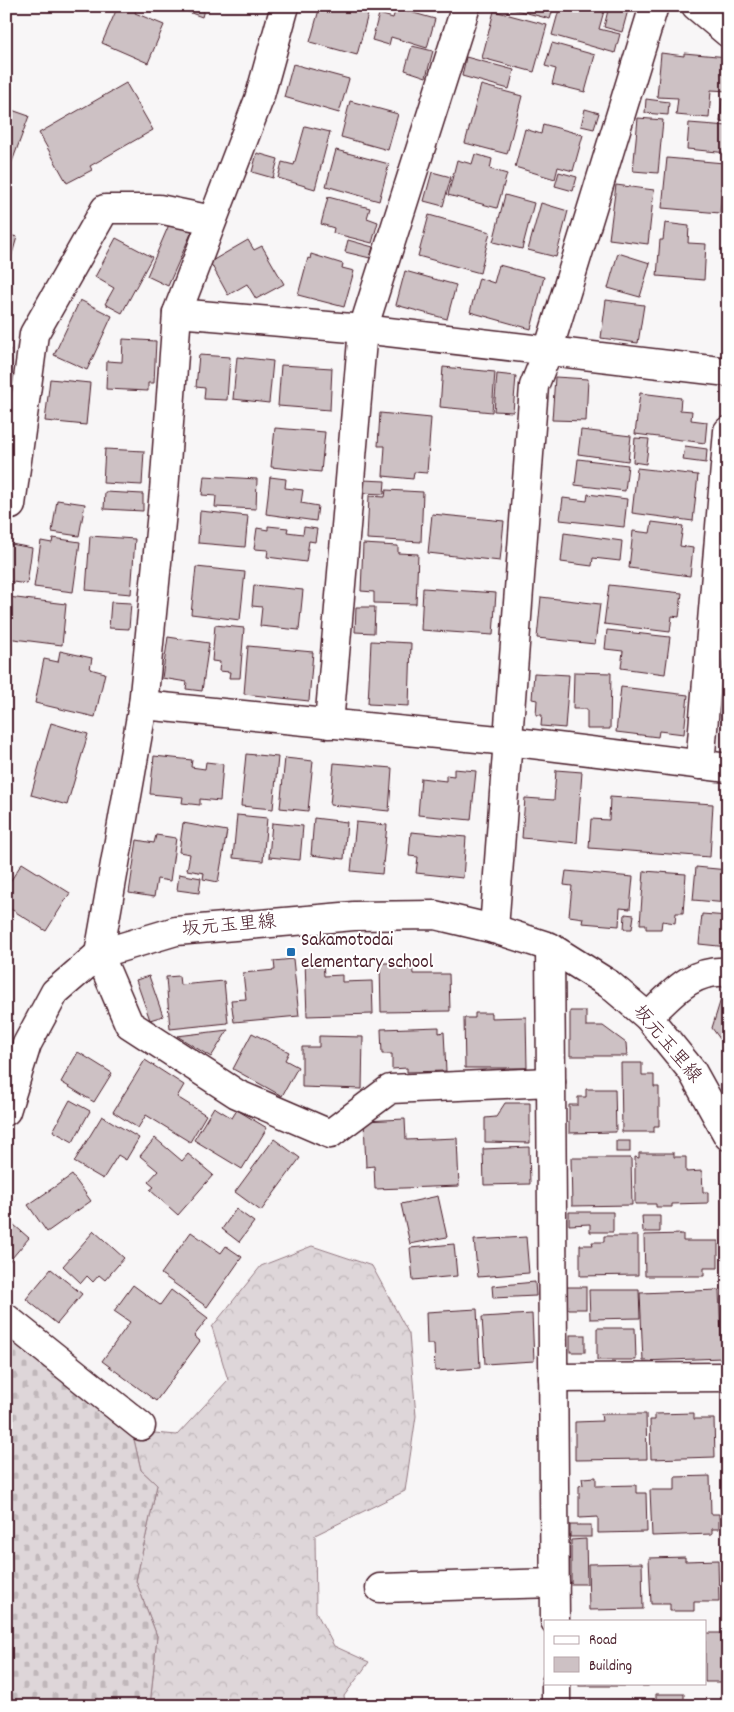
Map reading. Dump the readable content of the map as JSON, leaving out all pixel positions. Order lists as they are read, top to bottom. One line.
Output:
{"streets":{"street":["坂元玉里線"]},"places":{"transit":["Sakamotodai elementary school"]},"legend":["Road","Building"]}
